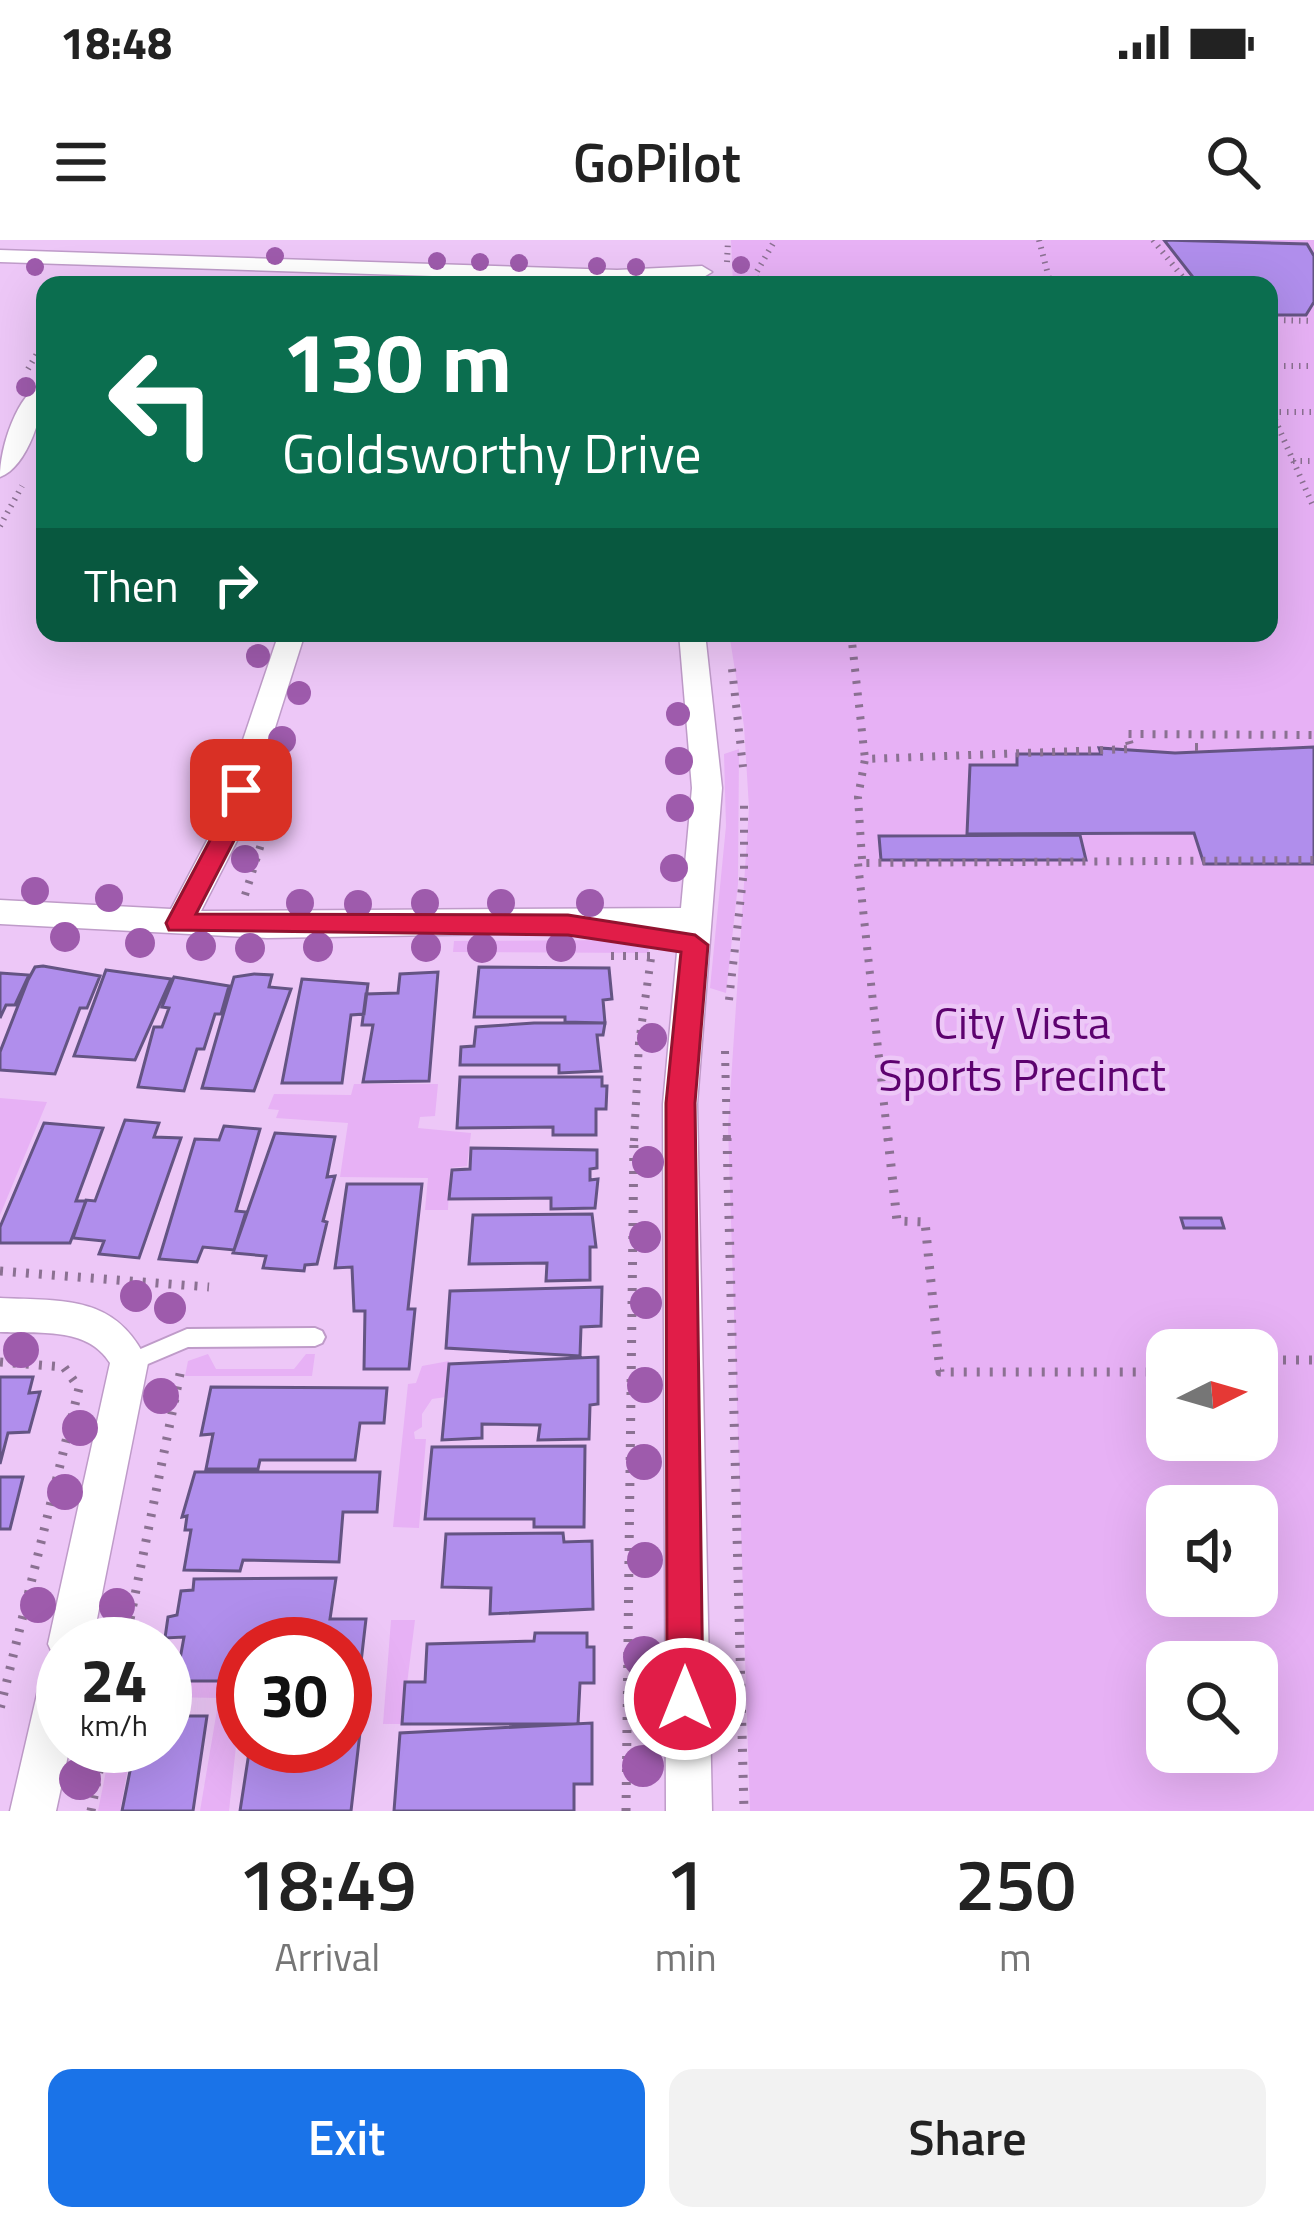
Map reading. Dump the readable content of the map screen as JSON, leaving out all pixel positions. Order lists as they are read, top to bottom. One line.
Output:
{"parks":["City Vista Sports Precinct"],"north":"right","page":{"status":"18:48","header":"GoPilot","turn":["130 m","Goldsworthy Drive"],"then":"Then","speed":"24 km/h","limit":"30","eta":["18:49","Arrival","1","min","250","m"],"buttons":["Exit","Share"]}}
